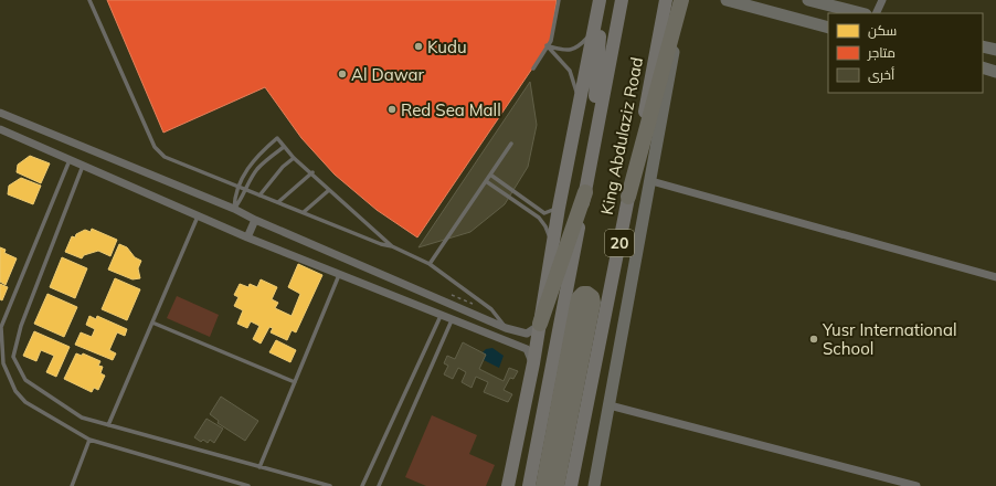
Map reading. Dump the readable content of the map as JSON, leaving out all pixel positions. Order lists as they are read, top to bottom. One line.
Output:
{"streets":{"main road":["King Abdulaziz Road","20"]},"places":["Kudu","Al Dawar","Red Sea Mall","Yusr International School"],"legend":["سكن","متاجر","أخرى"]}
